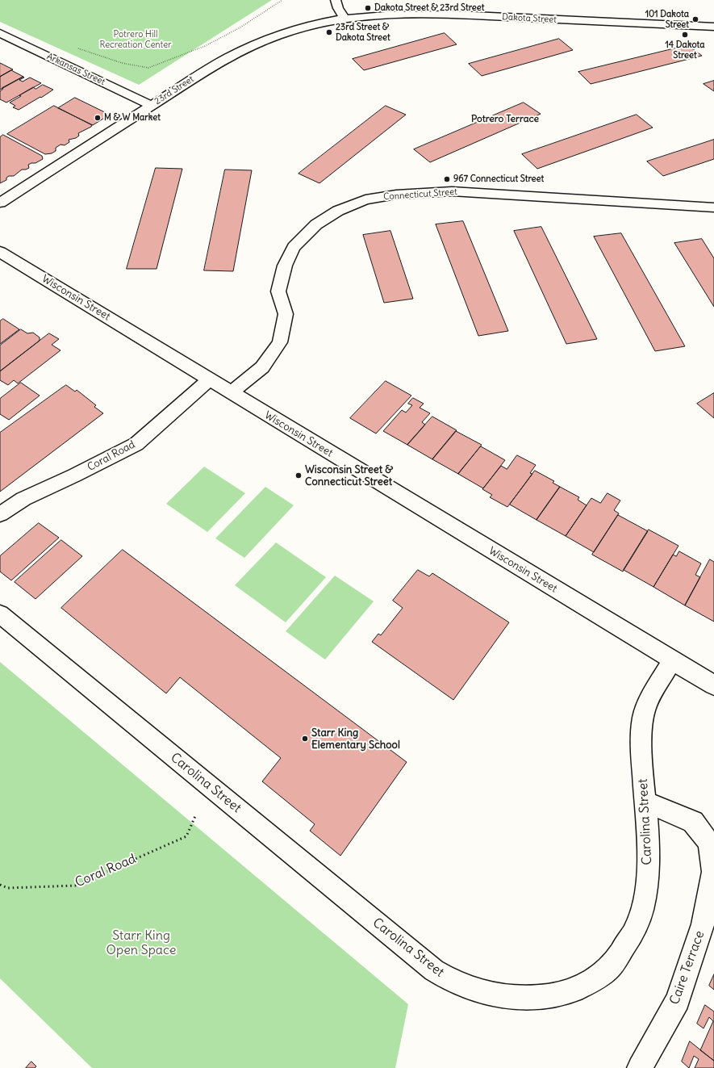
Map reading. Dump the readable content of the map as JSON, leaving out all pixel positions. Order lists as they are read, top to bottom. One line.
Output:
{"streets":{"street":["Dakota Street","Arkansas Street","23rd Street","Connecticut Street","Wisconsin Street","Coral Road","Carolina Street","Caire Terrace"]},"crossings":[["Dakota Street","23rd Street"],["Arkansas Street","23rd Street"],["Connecticut Street","Wisconsin Street"],["Wisconsin Street","Coral Road"],["Wisconsin Street","Carolina Street"],["Carolina Street","Caire Terrace"]],"districts":["Potrero Terrace"],"parks":["Potrero Hill Recreation Center","Starr King Open Space"],"places":["Dakota Street & 23rd Street","101 Dakota Street","23rd Street & Dakota Street","14 Dakota Street","M & W Market","967 Connecticut Street","Wisconsin Street & Connecticut Street","Starr King Elementary School"]}
